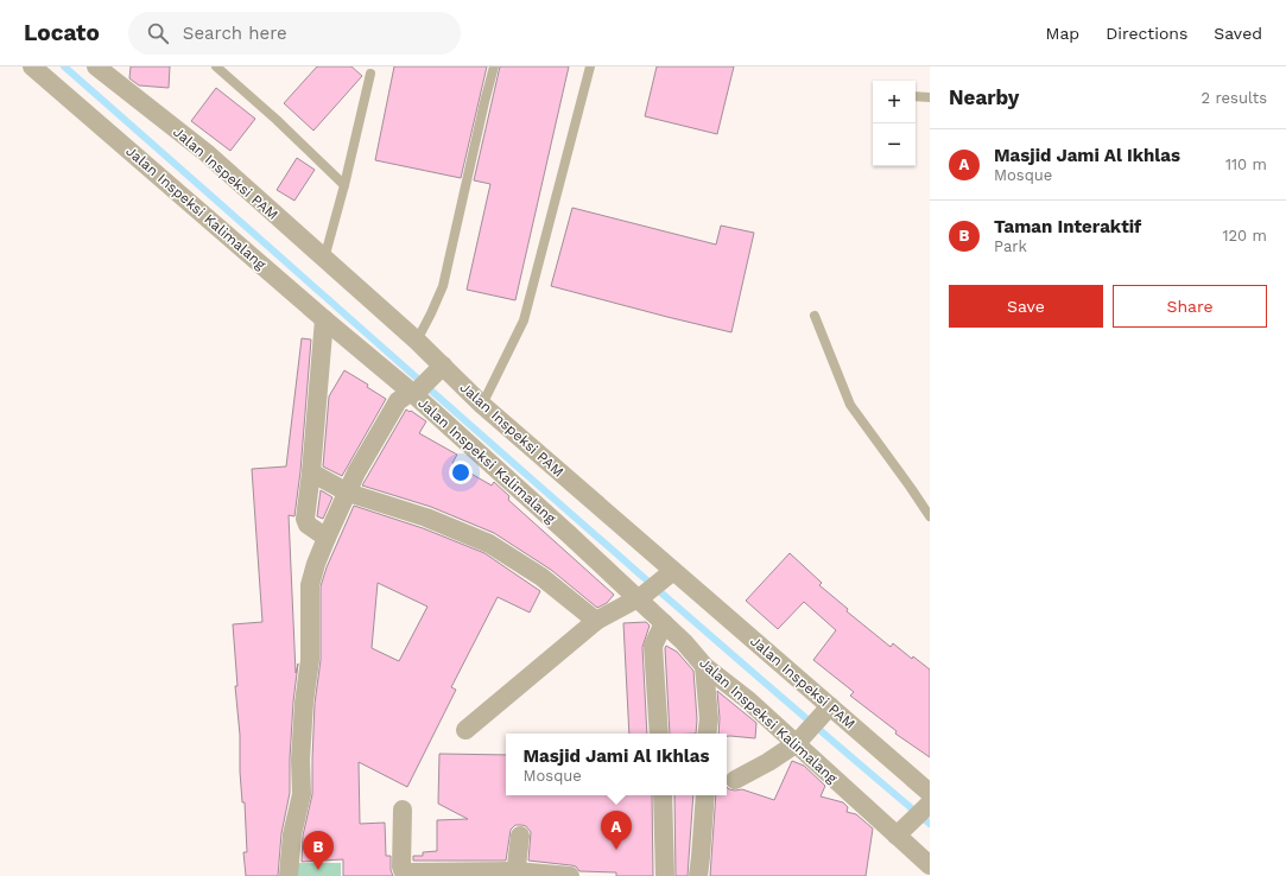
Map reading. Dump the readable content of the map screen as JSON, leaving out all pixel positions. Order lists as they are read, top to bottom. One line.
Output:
{"streets":{"street":["Jalan Inspeksi PAM","Jalan Inspeksi Kalimalang"]},"page":{"header":"Locato","search":"Search here","nav":["Map","Directions","Saved"],"heading":["Nearby","2 results"],"map_buttons":["+","−"],"list":[{"mark":"A","name":"Masjid Jami Al Ikhlas","note":"Mosque","value":"110 m"},{"mark":"B","name":"Taman Interaktif","note":"Park","value":"120 m"}],"buttons":["Save","Share"],"popup":["Masjid Jami Al Ikhlas","Mosque"],"pins":["A","B"]}}
